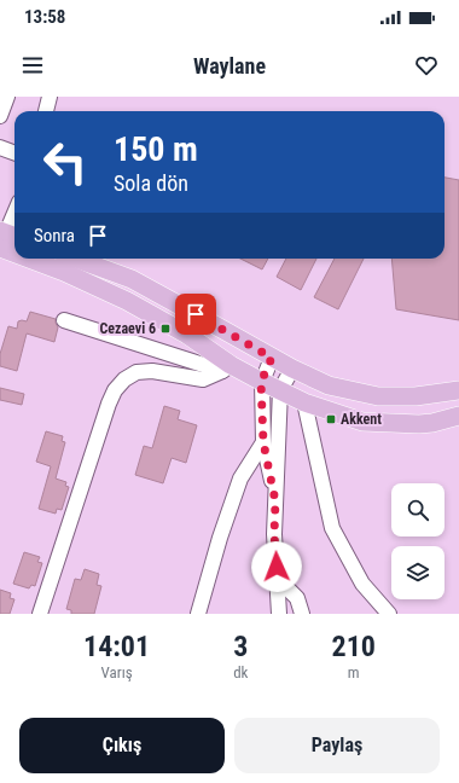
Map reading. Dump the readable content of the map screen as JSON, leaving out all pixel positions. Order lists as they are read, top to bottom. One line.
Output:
{"places":{"transit":["Cezaevi 6","Akkent"]},"page":{"status":"13:58","header":"Waylane","turn":["150 m","Sola dön"],"then":"Sonra","eta":["14:01","Varış","3","dk","210","m"],"buttons":["Çıkış","Paylaş"]}}
